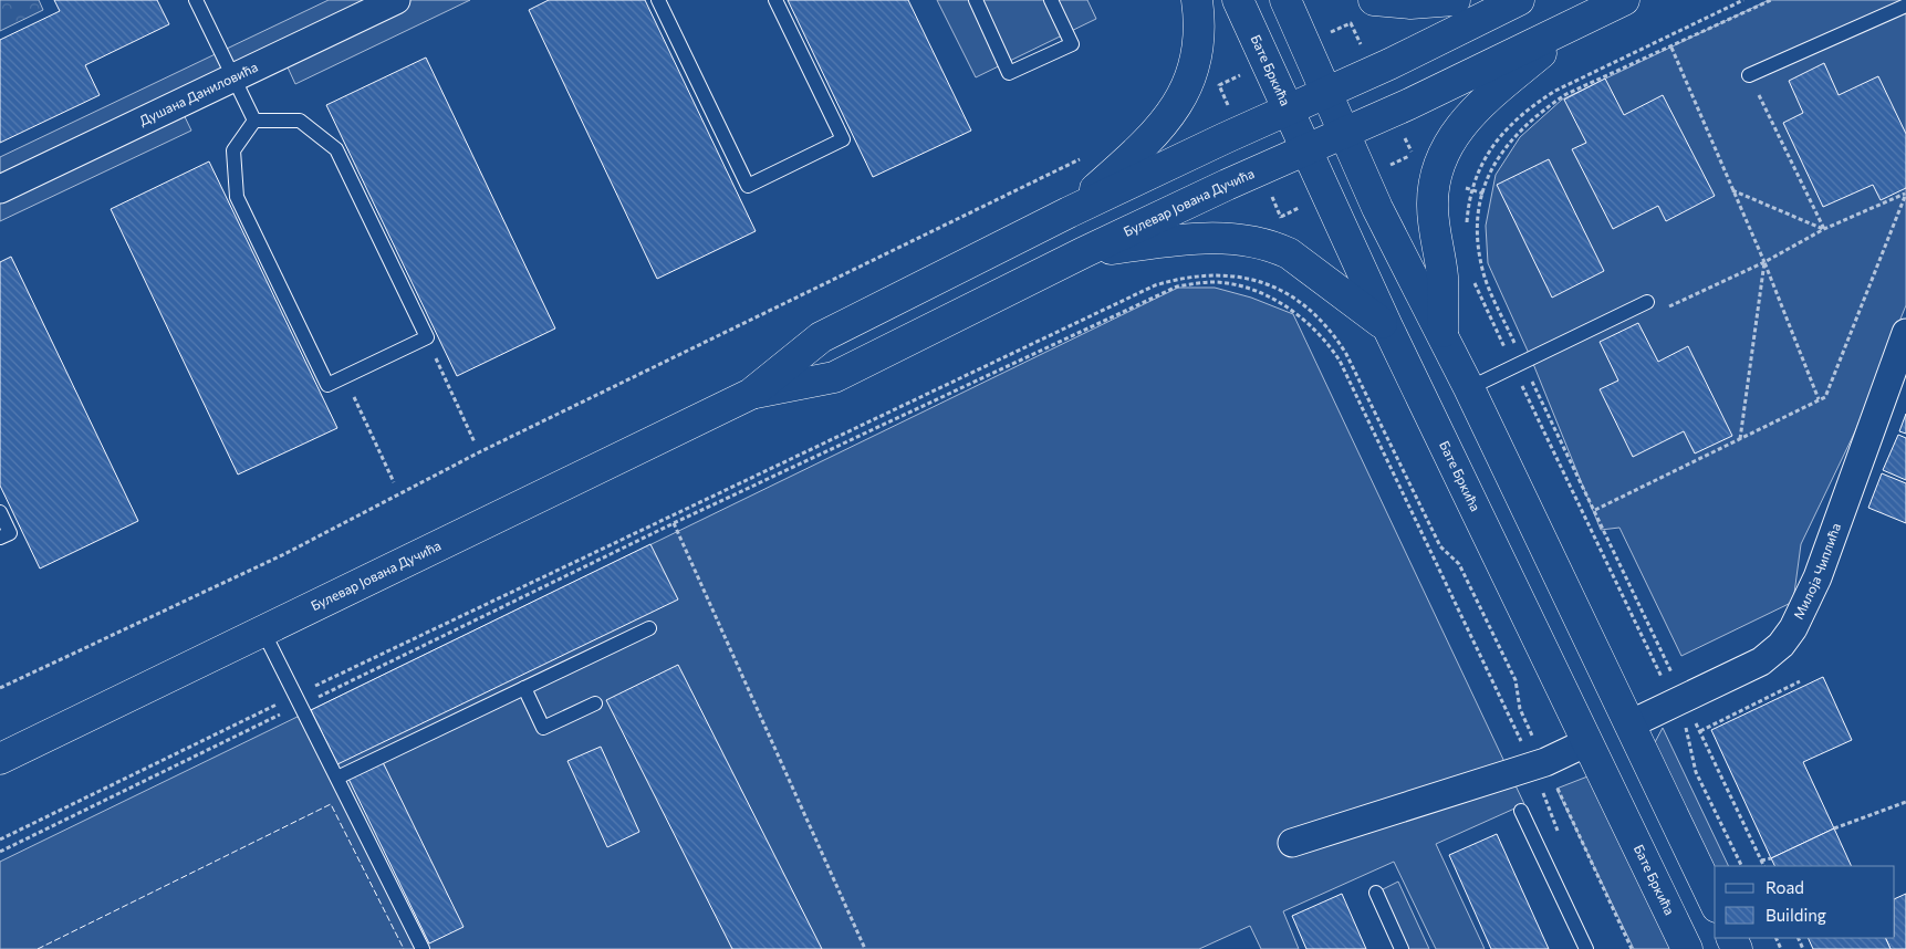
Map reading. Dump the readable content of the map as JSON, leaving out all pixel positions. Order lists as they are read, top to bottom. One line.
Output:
{"streets":{"street":["Бате Бркића","Душана Даниловића","Булевар Јована Дучића","Милоја Чиплића"]},"crossings":[["Бате Бркића","Булевар Јована Дучића"]],"legend":["Road","Building"]}
